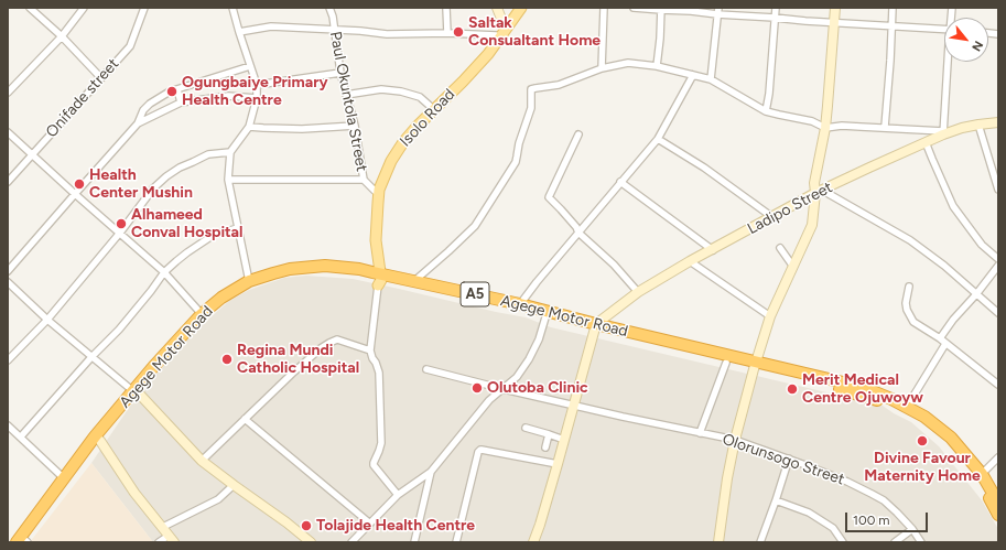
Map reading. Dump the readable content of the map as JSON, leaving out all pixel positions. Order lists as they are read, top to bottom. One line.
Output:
{"streets":{"highway":["A5","Agege Motor Road"],"main road":["Isolo Road"],"street":["Onifade street","Paul Okuntola Street","Ladipo Street","Olorunsogo Street"]},"crossings":[["Paul Okuntola Street","Isolo Road"],["Isolo Road","Agege Motor Road"],["Ladipo Street","Agege Motor Road"]],"places":["Saltak Consualtant Home","Ogungbaiye Primary Health Centre","Health Center Mushin","Alhameed Conval Hospital","Regina Mundi Catholic Hospital","Olutoba Clinic","Merit Medical Centre Ojuwoyw","Divine Favour Maternity Home","Tolajide Health Centre"],"scale_bar":"100 m","north":"bottom right"}
